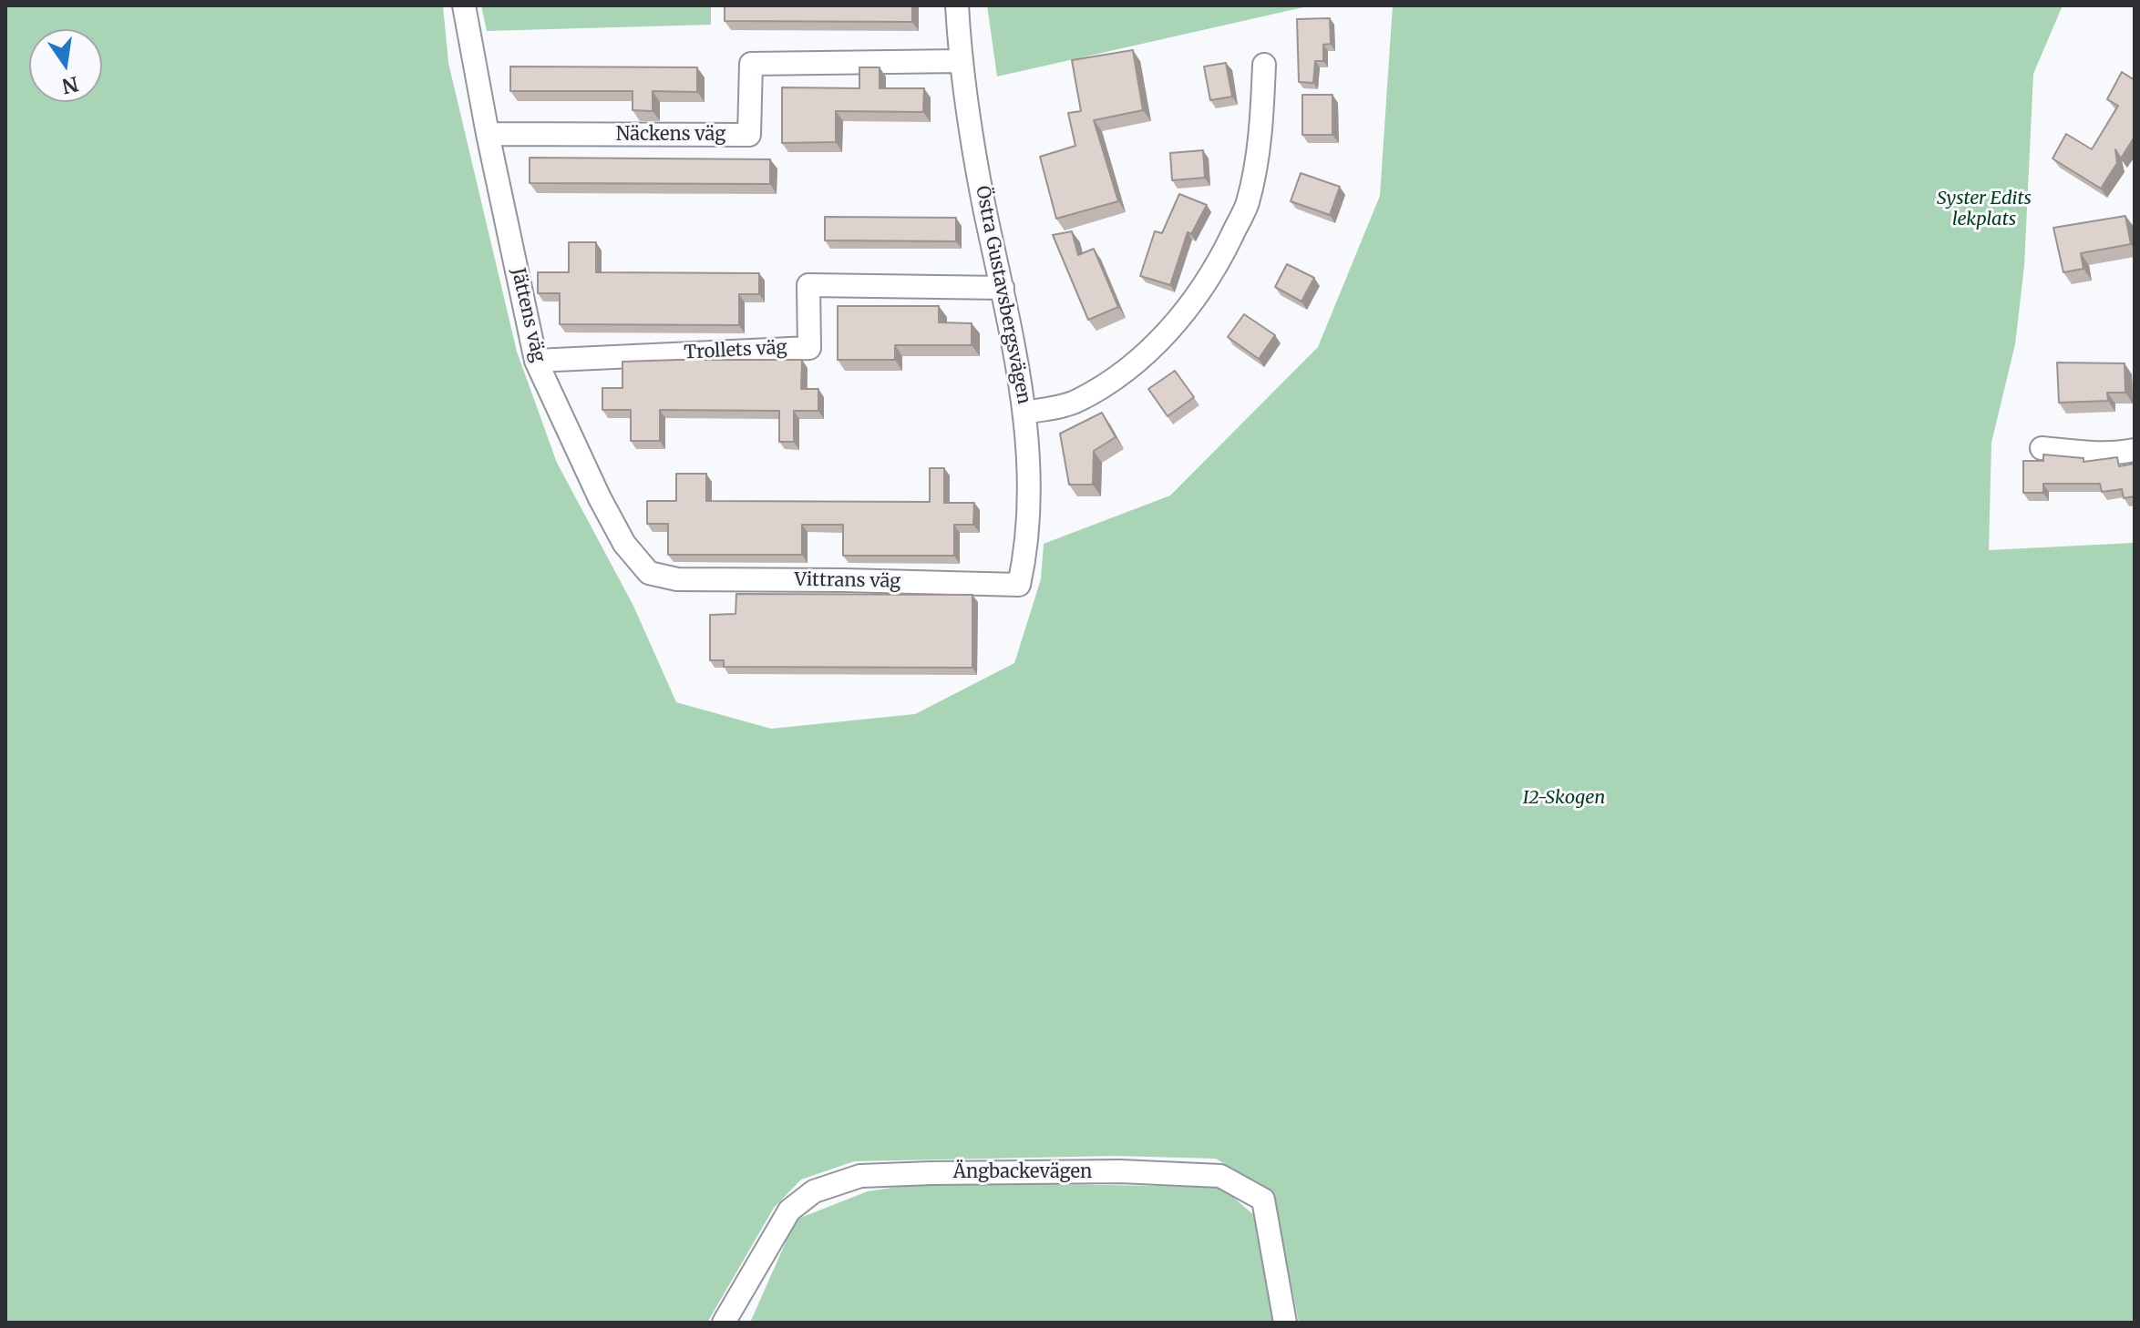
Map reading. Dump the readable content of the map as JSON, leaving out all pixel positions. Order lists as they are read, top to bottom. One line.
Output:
{"streets":{"street":["Näckens väg","Östra Gustavsbergsvägen","Jättens väg","Trollets väg","Vittrans väg","Ängbackevägen"]},"crossings":[["Näckens väg","Östra Gustavsbergsvägen"],["Näckens väg","Jättens väg"],["Östra Gustavsbergsvägen","Trollets väg"],["Östra Gustavsbergsvägen","Vittrans väg"],["Jättens väg","Trollets väg"],["Jättens väg","Vittrans väg"]],"parks":["Syster Edits lekplats","I2-Skogen"],"north":"bottom"}
